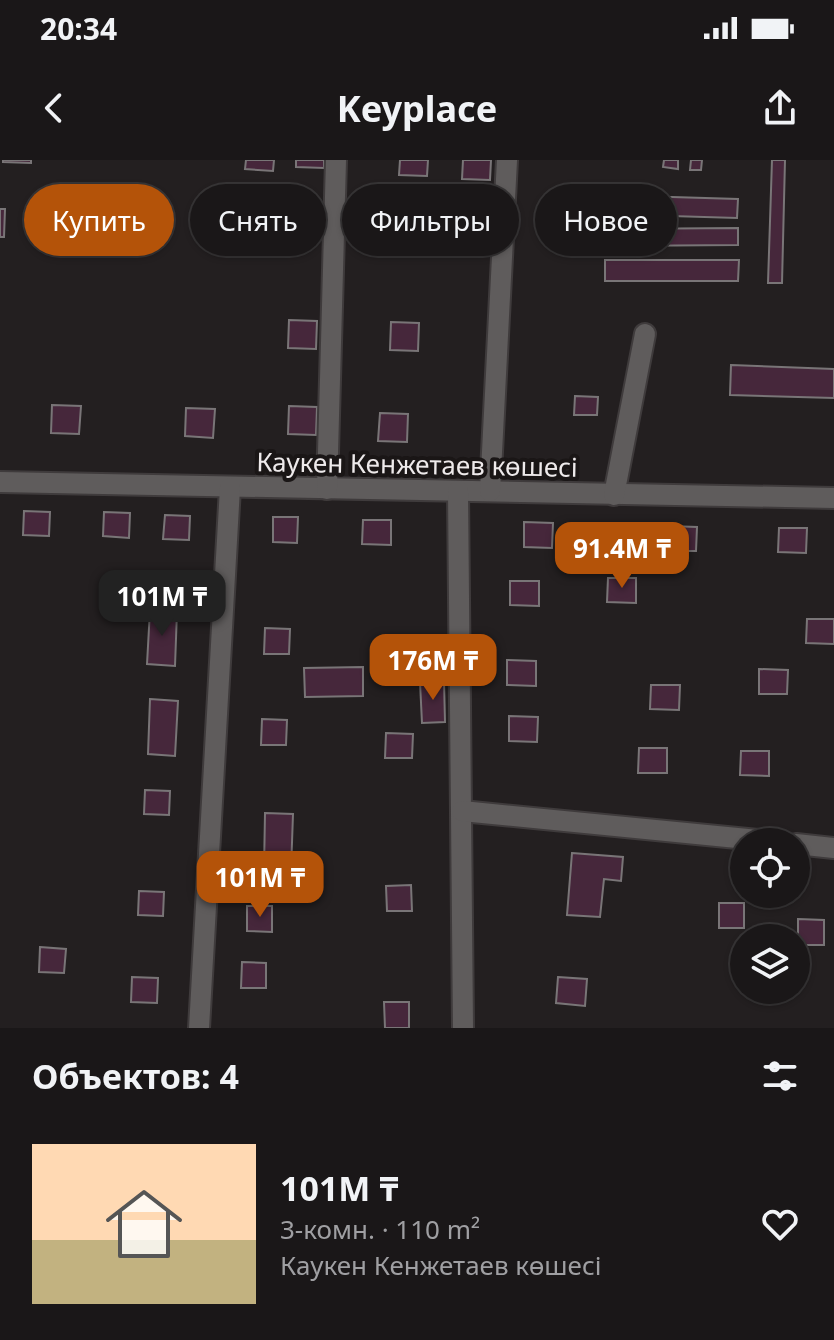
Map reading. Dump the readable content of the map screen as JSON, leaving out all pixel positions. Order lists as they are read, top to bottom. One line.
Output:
{"streets":{"street":["Каукен Кенжетаев көшесі"]},"page":{"status":"20:34","header":"Keyplace","chip":["Купить","Снять","Фильтры","Новое"],"price":["91.4M ₸","101M ₸","176M ₸","101M ₸"],"heading":"Объектов: 4","list":[{"name":"101M ₸","note":"3-комн. · 110 m² · Каукен Кенжетаев көшесі"}]}}
